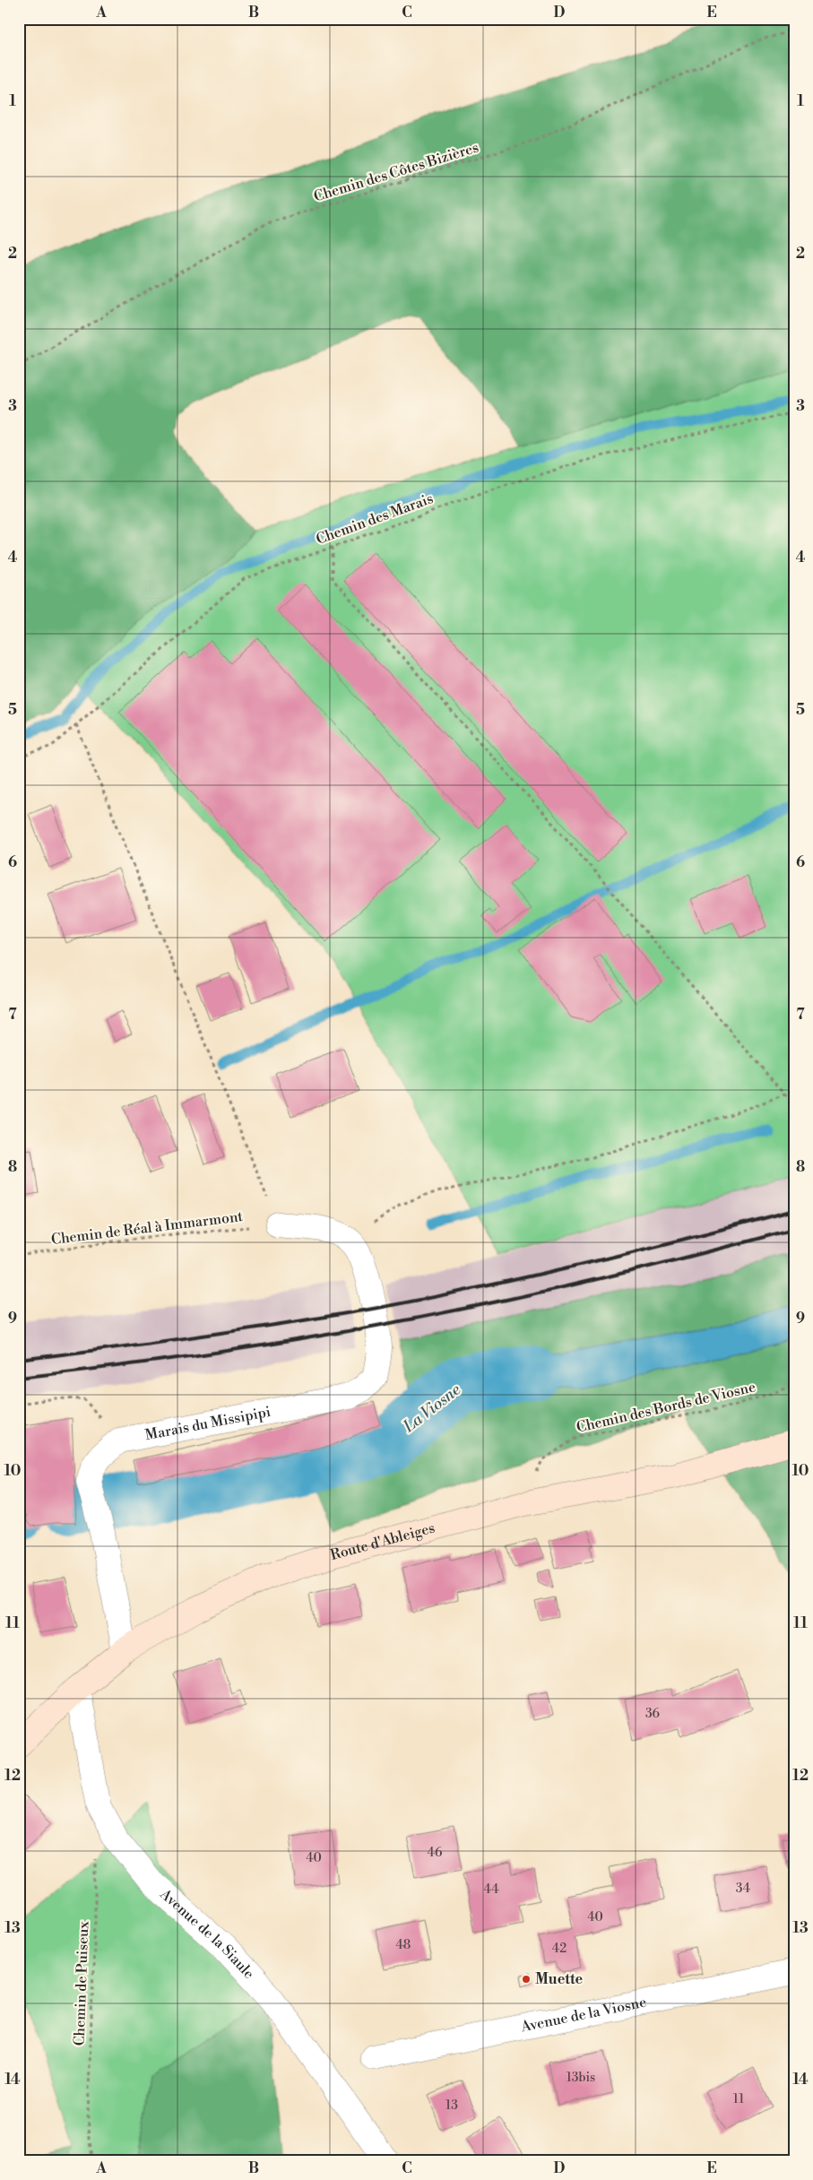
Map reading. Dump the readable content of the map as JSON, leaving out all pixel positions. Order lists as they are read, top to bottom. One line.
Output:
{"streets":{"main road":["Route d'Ableiges"],"street":["Marais du Missipipi","Avenue de la Siaule","Avenue de la Viosne"],"path":["Chemin des Côtes Bizières","Chemin des Marais","Chemin de Réal à Immarmont","Chemin des Bords de Viosne","Chemin de Puiseux"]},"crossings":[["Chemin des Bords de Viosne","Route d'Ableiges"],["Marais du Missipipi","Route d'Ableiges"],["Route d'Ableiges","Avenue de la Siaule"]],"water":["La Viosne"],"places":["Muette"],"house_numbers":["36","46","40","34","44","40","48","42","13bis","11","13"],"grid":{"columns":["A","B","C","D","E"],"rows":["1","2","3","4","5","6","7","8","9","10","11","12","13","14"]}}
